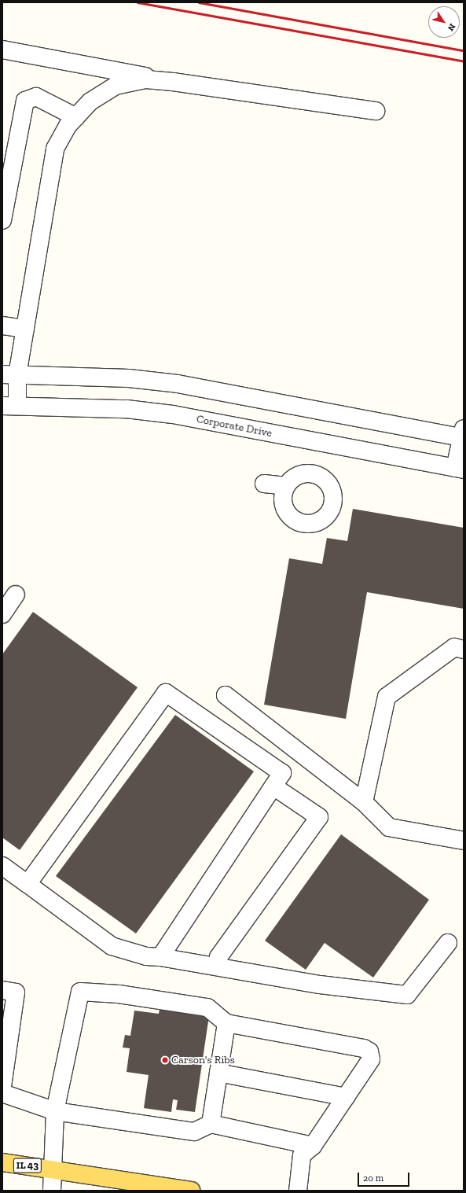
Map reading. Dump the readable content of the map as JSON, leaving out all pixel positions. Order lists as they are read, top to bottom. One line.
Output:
{"streets":{"main road":["IL 43"],"street":["Corporate Drive"]},"places":["Carson's Ribs"],"scale_bar":"20 m","north":"bottom right"}
